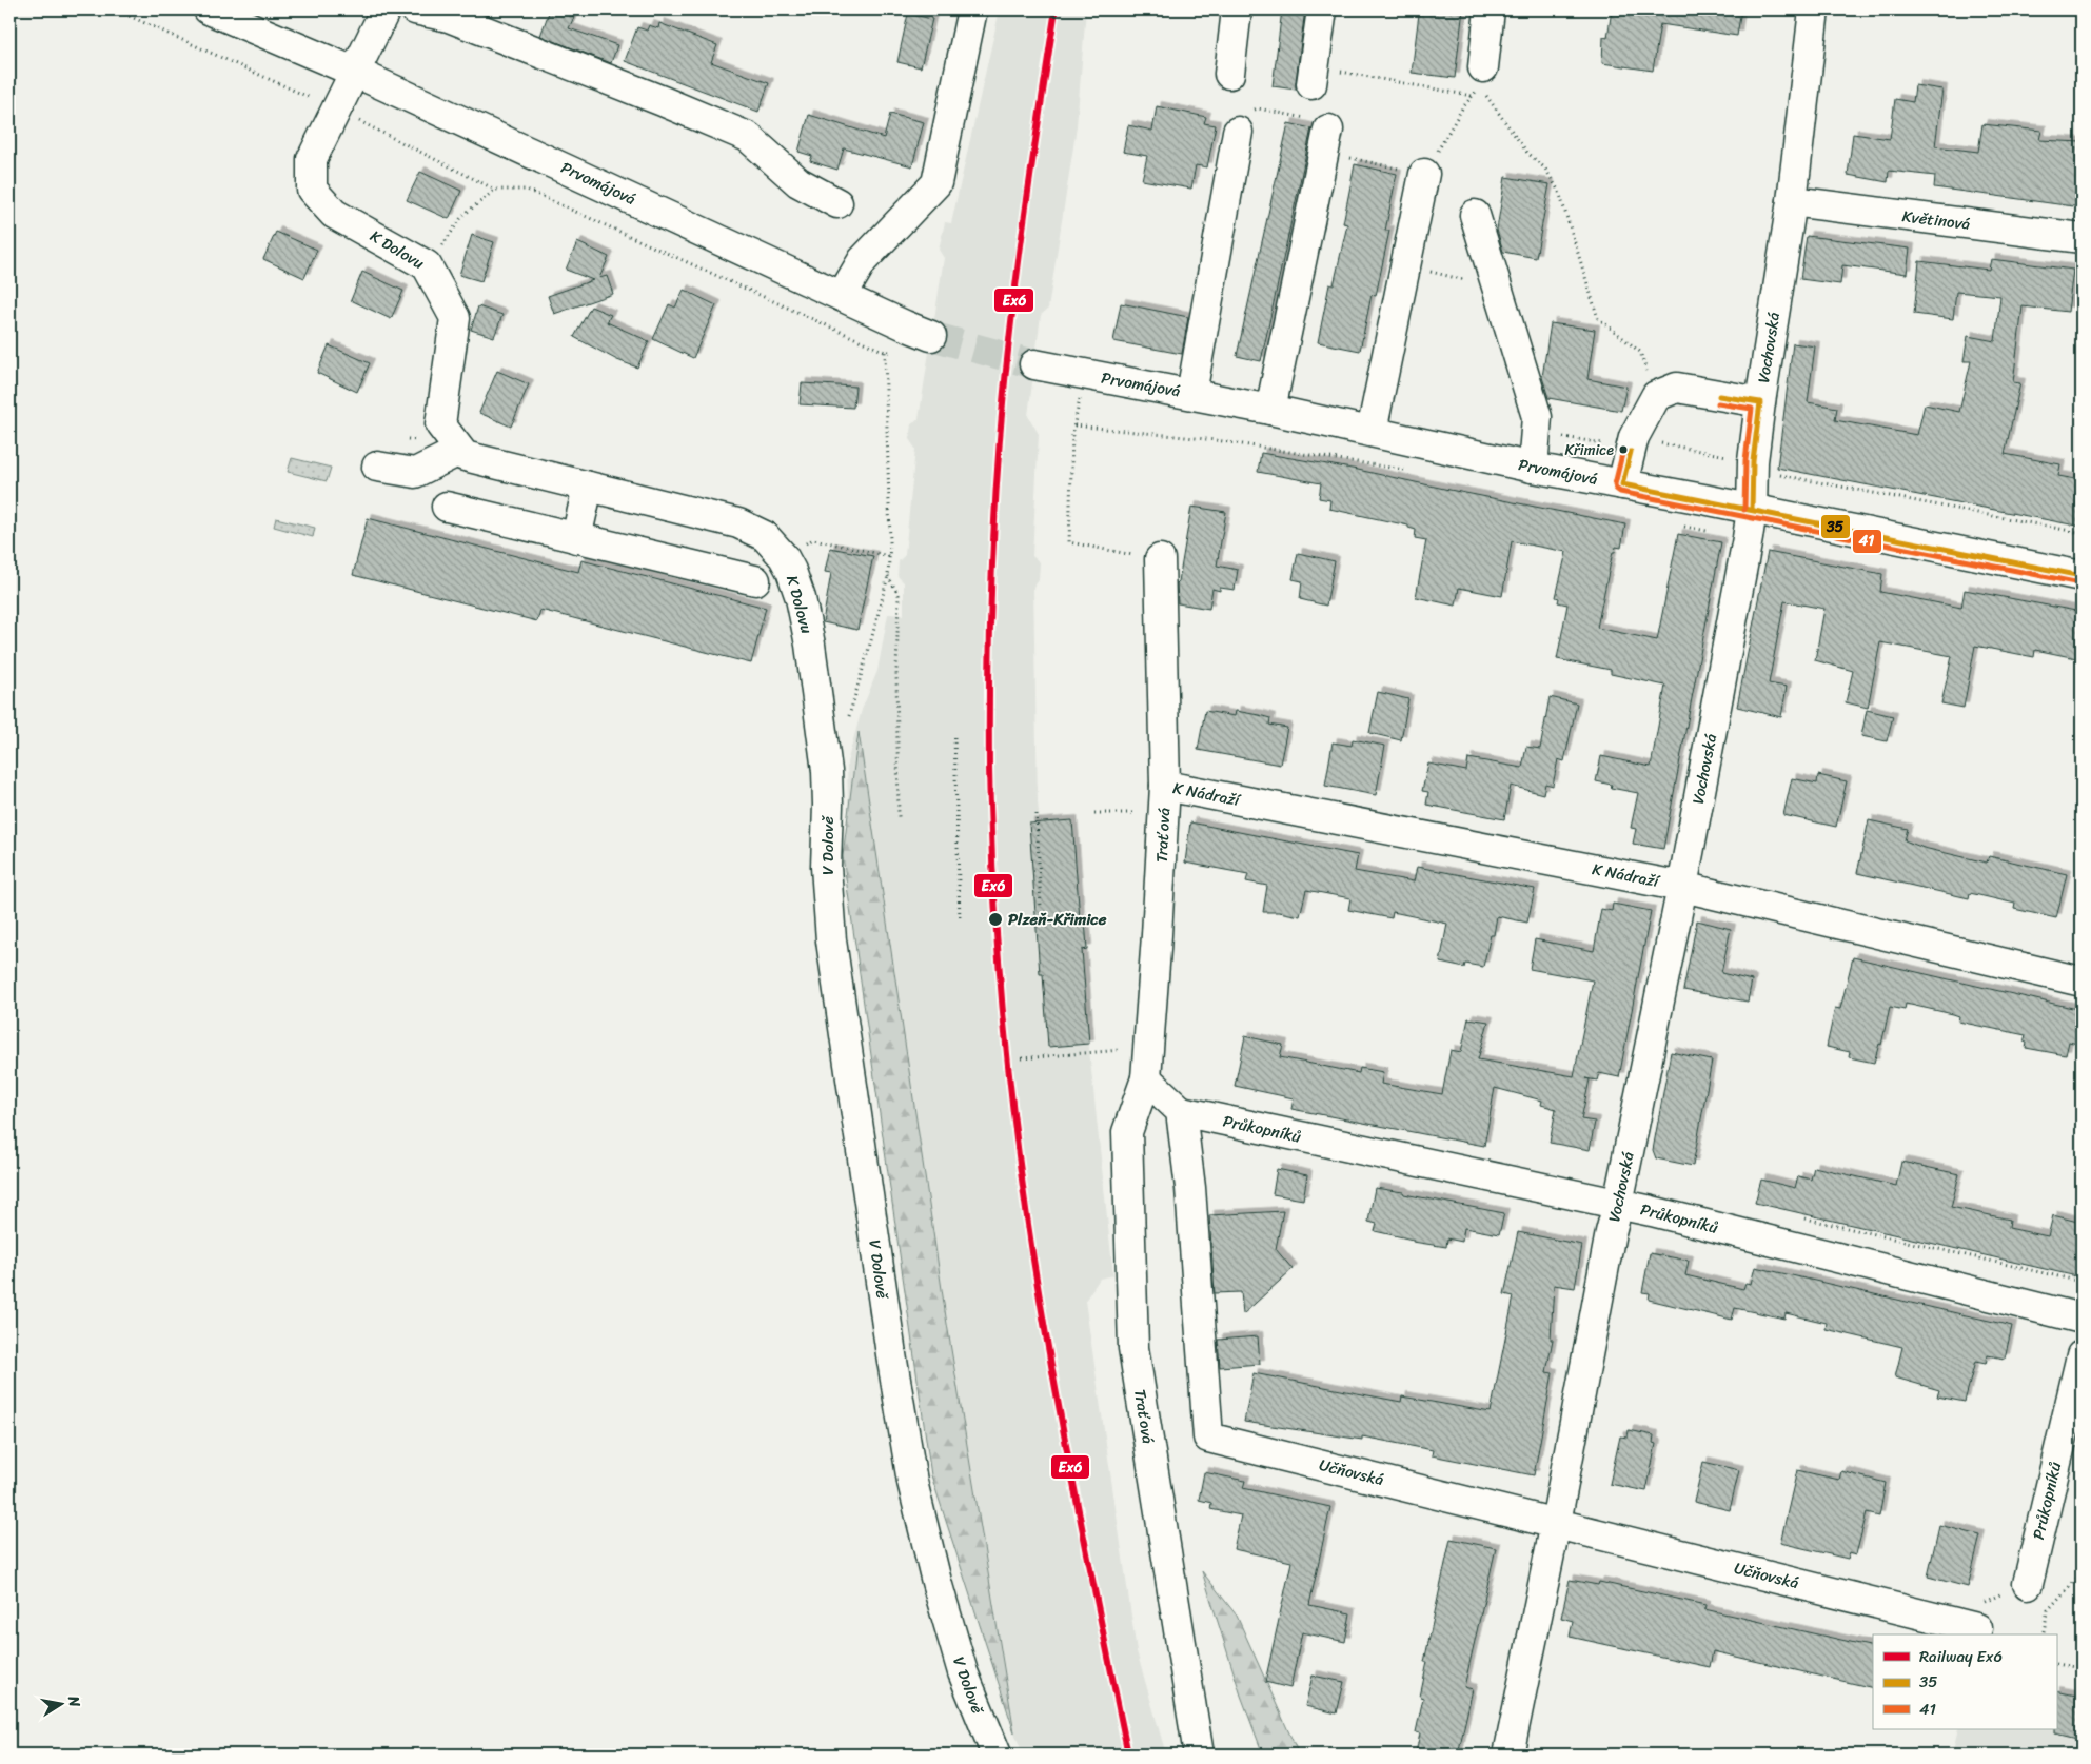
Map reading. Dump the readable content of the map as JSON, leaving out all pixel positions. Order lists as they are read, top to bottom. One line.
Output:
{"streets":{"street":["Prvomájová","Květinová","K Dolovu","Vochovská","K Nádraží","Traťová","V Dolově","Průkopníků","Učňovská"]},"crossings":[["Prvomájová","K Dolovu"],["Prvomájová","Vochovská"],["Květinová","Vochovská"],["K Dolovu","V Dolově"],["Vochovská","K Nádraží"],["Vochovská","Průkopníků"],["Vochovská","Učňovská"],["K Nádraží","Traťová"],["Průkopníků","Učňovská"]],"places":["Křimice","Plzeň-Křimice"],"lines":["rail line Ex6","transit line 35","transit line 41"],"legend":["Railway Ex6","35","41"],"north":"right"}
